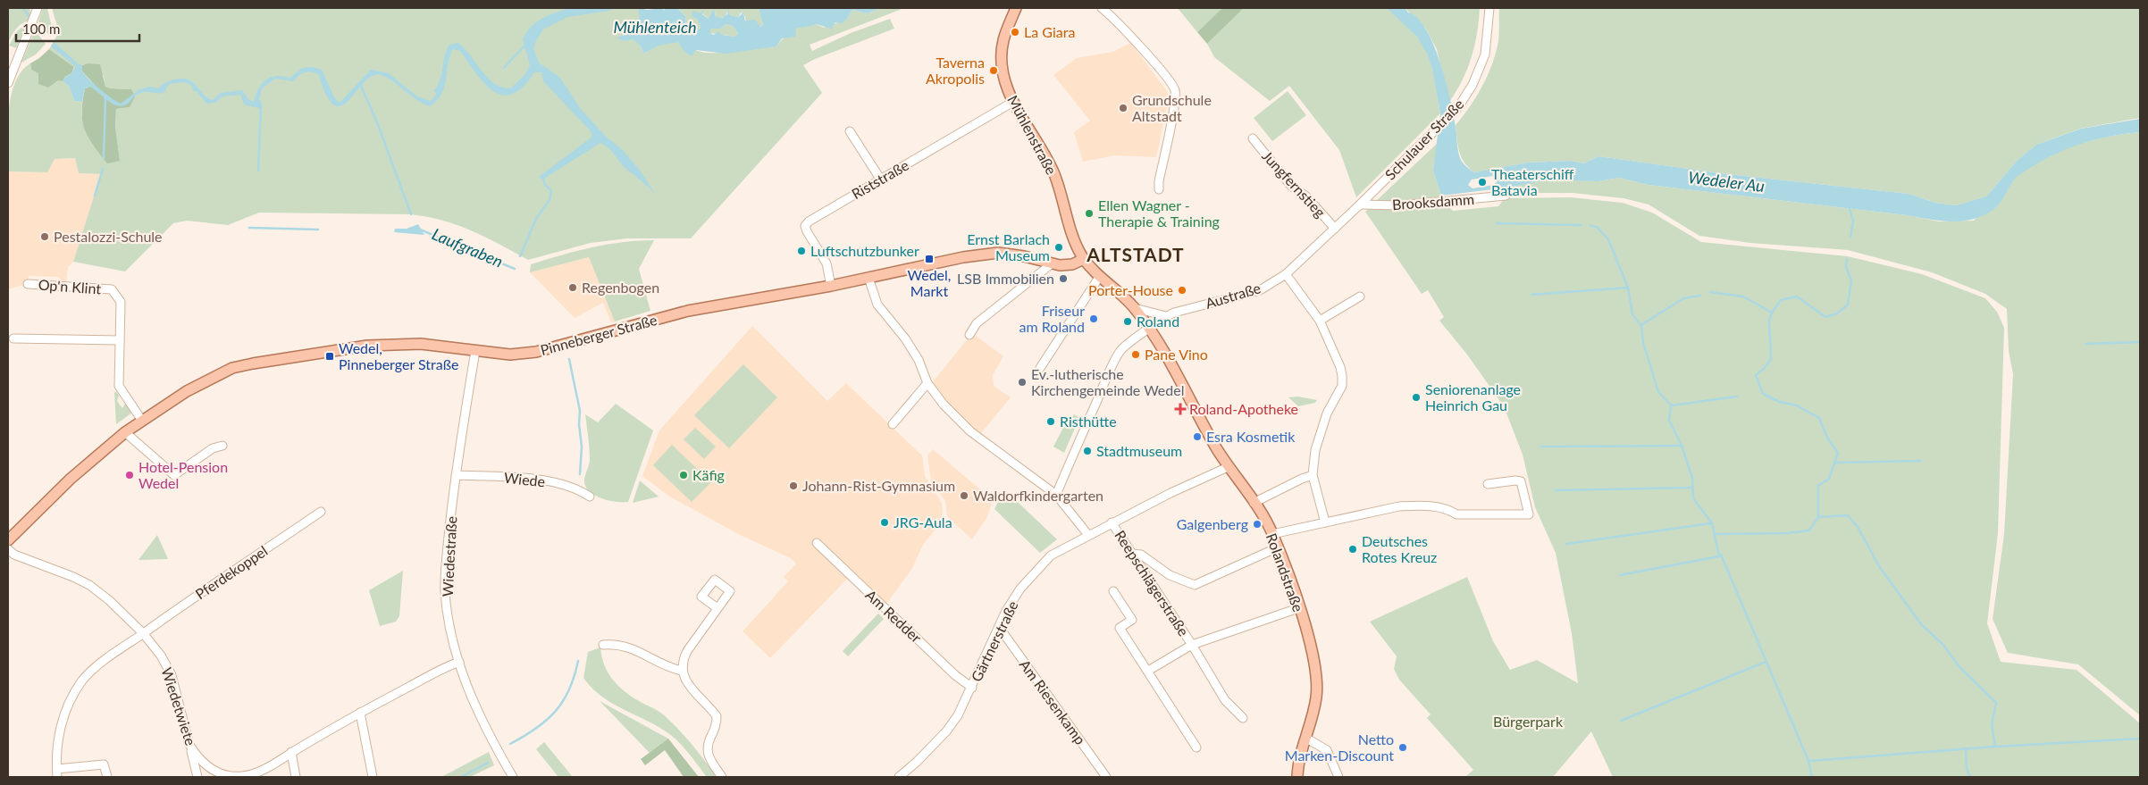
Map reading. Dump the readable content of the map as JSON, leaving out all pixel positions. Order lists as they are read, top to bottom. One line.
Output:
{"streets":{"main road":["Mühlenstraße","Pinneberger Straße","Rolandstraße"],"street":["Schulauer Straße","Riststraße","Jungfernstieg","Brooksdamm","Op'n Klint","Austraße","Wiede","Wiedestraße","Pferdekoppel","Reepschlägerstraße","Am Redder","Gärtnerstraße","Am Riesenkamp","Wiedetwiete"]},"crossings":[["Mühlenstraße","Riststraße"],["Mühlenstraße","Pinneberger Straße"],["Mühlenstraße","Rolandstraße"],["Schulauer Straße","Jungfernstieg"],["Schulauer Straße","Brooksdamm"],["Schulauer Straße","Austraße"],["Riststraße","Pinneberger Straße"],["Jungfernstieg","Austraße"],["Op'n Klint","Pinneberger Straße"],["Austraße","Rolandstraße"],["Pinneberger Straße","Wiedestraße"],["Wiede","Wiedestraße"],["Wiedestraße","Wiedetwiete"],["Pferdekoppel","Wiedetwiete"],["Rolandstraße","Gärtnerstraße"],["Reepschlägerstraße","Gärtnerstraße"],["Am Redder","Gärtnerstraße"],["Gärtnerstraße","Am Riesenkamp"]],"districts":["ALTSTADT"],"water":["Mühlenteich","Wedeler Au","Laufgraben"],"parks":["Bürgerpark"],"places":{"other":["La Giara","Taverna Akropolis","Grundschule Altstadt","Theaterschiff Batavia","Ellen Wagner - Therapie & Training","Pestalozzi-Schule","Ernst Barlach Museum","Luftschutzbunker","LSB Immobilien","Regenbogen","Porter-House","Friseur am Roland","Roland","Pane Vino","Ev.-lutherische Kirchengemeinde Wedel","Seniorenanlage Heinrich Gau","Risthütte","Esra Kosmetik","Stadtmuseum","Hotel-Pension Wedel","Käfig","Johann-Rist-Gymnasium","Waldorfkindergarten","JRG-Aula","Galgenberg","Deutsches Rotes Kreuz","Netto Marken-Discount"],"transit":["Wedel, Markt","Wedel, Pinneberger Straße"],"health":["Roland-Apotheke"]},"scale_bar":"100 m"}
